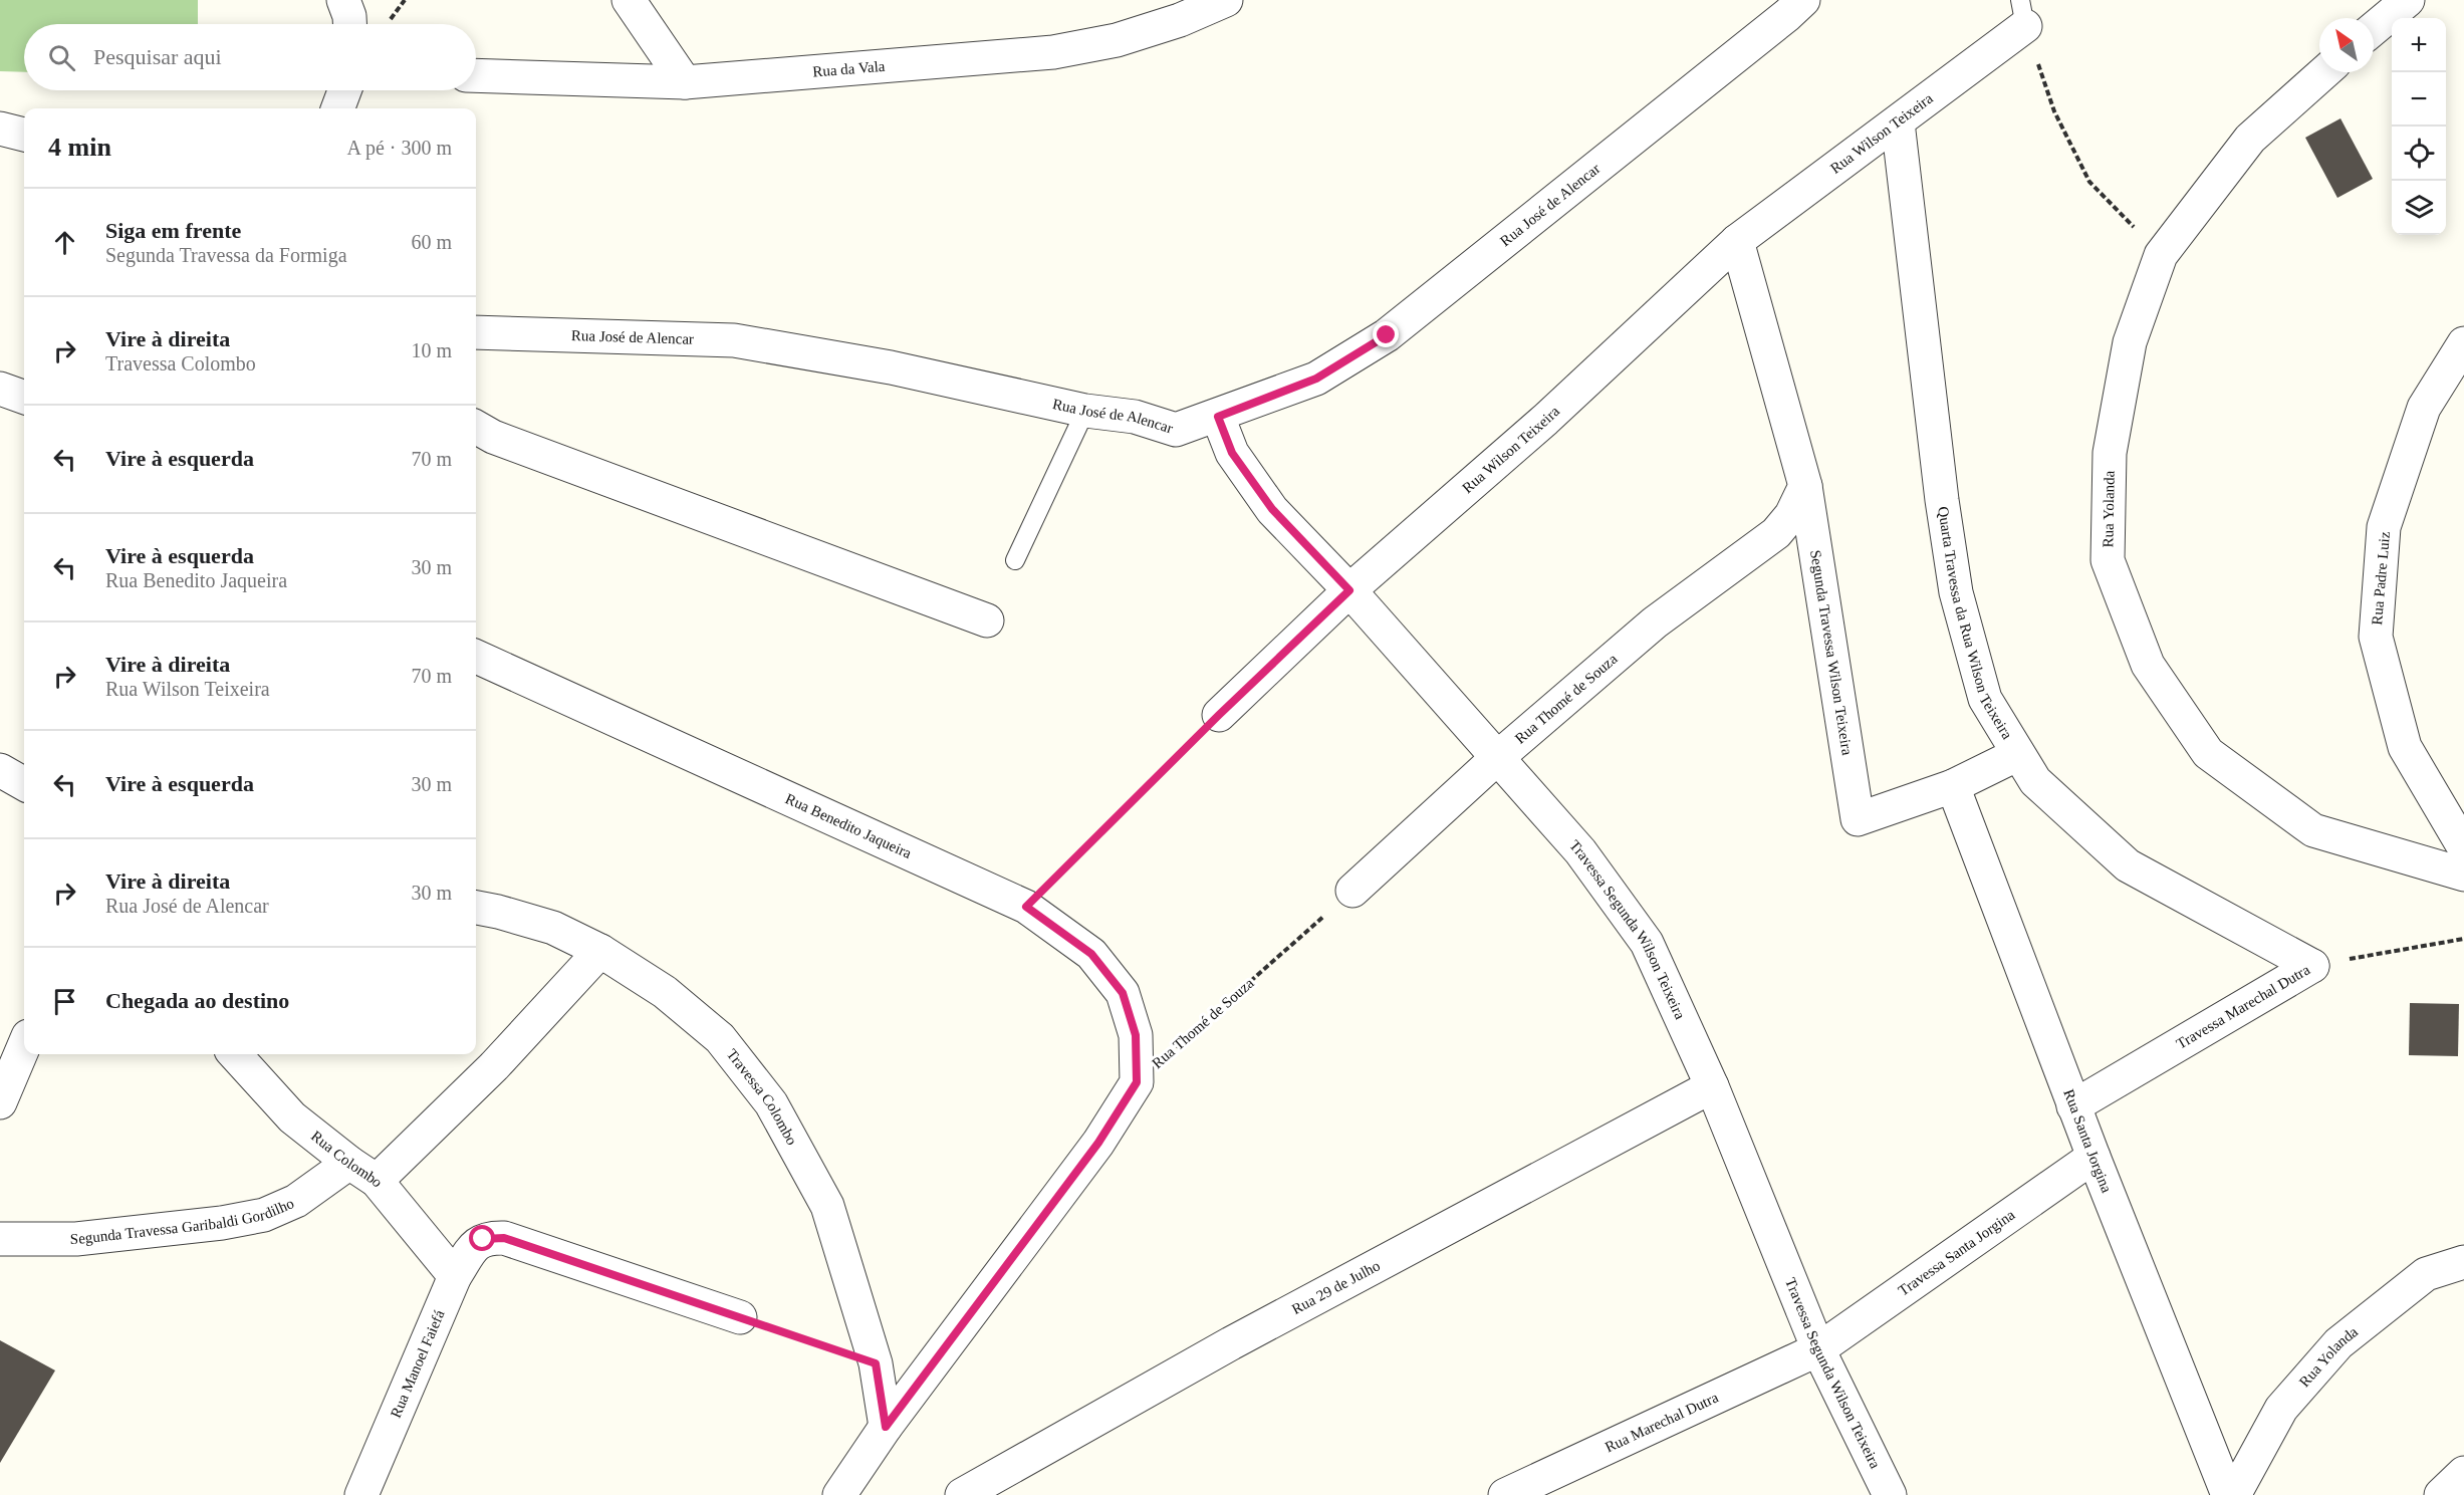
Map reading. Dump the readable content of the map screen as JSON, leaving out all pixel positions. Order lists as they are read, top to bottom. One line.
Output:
{"streets":{"street":["Rua da Vala","Rua Wilson Teixeira","Rua José de Alencar","Rua Yolanda","Rua Padre Luiz","Quarta Travessa da Rua Wilson Teixeira","Segunda Travessa Wilson Teixeira","Rua Thomé de Souza","Rua Benedito Jaqueira","Travessa Segunda Wilson Teixeira","Travessa Marechal Dutra","Travessa Colombo","Rua Santa Jorgina","Rua Colombo","Segunda Travessa Garibaldi Gordilho","Travessa Santa Jorgina","Rua 29 de Julho","Rua Manoel Faiefá","Rua Marechal Dutra"]},"crossings":[["Rua Wilson Teixeira","Quarta Travessa da Rua Wilson Teixeira"],["Rua Wilson Teixeira","Travessa Segunda Wilson Teixeira"],["Rua José de Alencar","Travessa Segunda Wilson Teixeira"],["Quarta Travessa da Rua Wilson Teixeira","Travessa Marechal Dutra"],["Segunda Travessa Wilson Teixeira","Rua Thomé de Souza"],["Segunda Travessa Wilson Teixeira","Rua Santa Jorgina"],["Rua Thomé de Souza","Rua Benedito Jaqueira"],["Rua Thomé de Souza","Travessa Segunda Wilson Teixeira"],["Travessa Segunda Wilson Teixeira","Travessa Santa Jorgina"],["Travessa Segunda Wilson Teixeira","Rua 29 de Julho"],["Travessa Segunda Wilson Teixeira","Rua Marechal Dutra"],["Travessa Marechal Dutra","Rua Santa Jorgina"],["Travessa Colombo","Segunda Travessa Garibaldi Gordilho"],["Rua Santa Jorgina","Travessa Santa Jorgina"],["Rua Colombo","Segunda Travessa Garibaldi Gordilho"],["Rua Colombo","Rua Manoel Faiefá"],["Travessa Santa Jorgina","Rua Marechal Dutra"]],"north":"top left","page":{"map_buttons":["+","−"],"search":"Pesquisar aqui","heading":["4 min","A pé · 300 m"],"list":[["Siga em frente","Segunda Travessa da Formiga","60 m"],["Vire à direita","Travessa Colombo","10 m"],["Vire à esquerda","70 m"],["Vire à esquerda","Rua Benedito Jaqueira","30 m"],["Vire à direita","Rua Wilson Teixeira","70 m"],["Vire à esquerda","30 m"],["Vire à direita","Rua José de Alencar","30 m"],"Chegada ao destino"]}}
